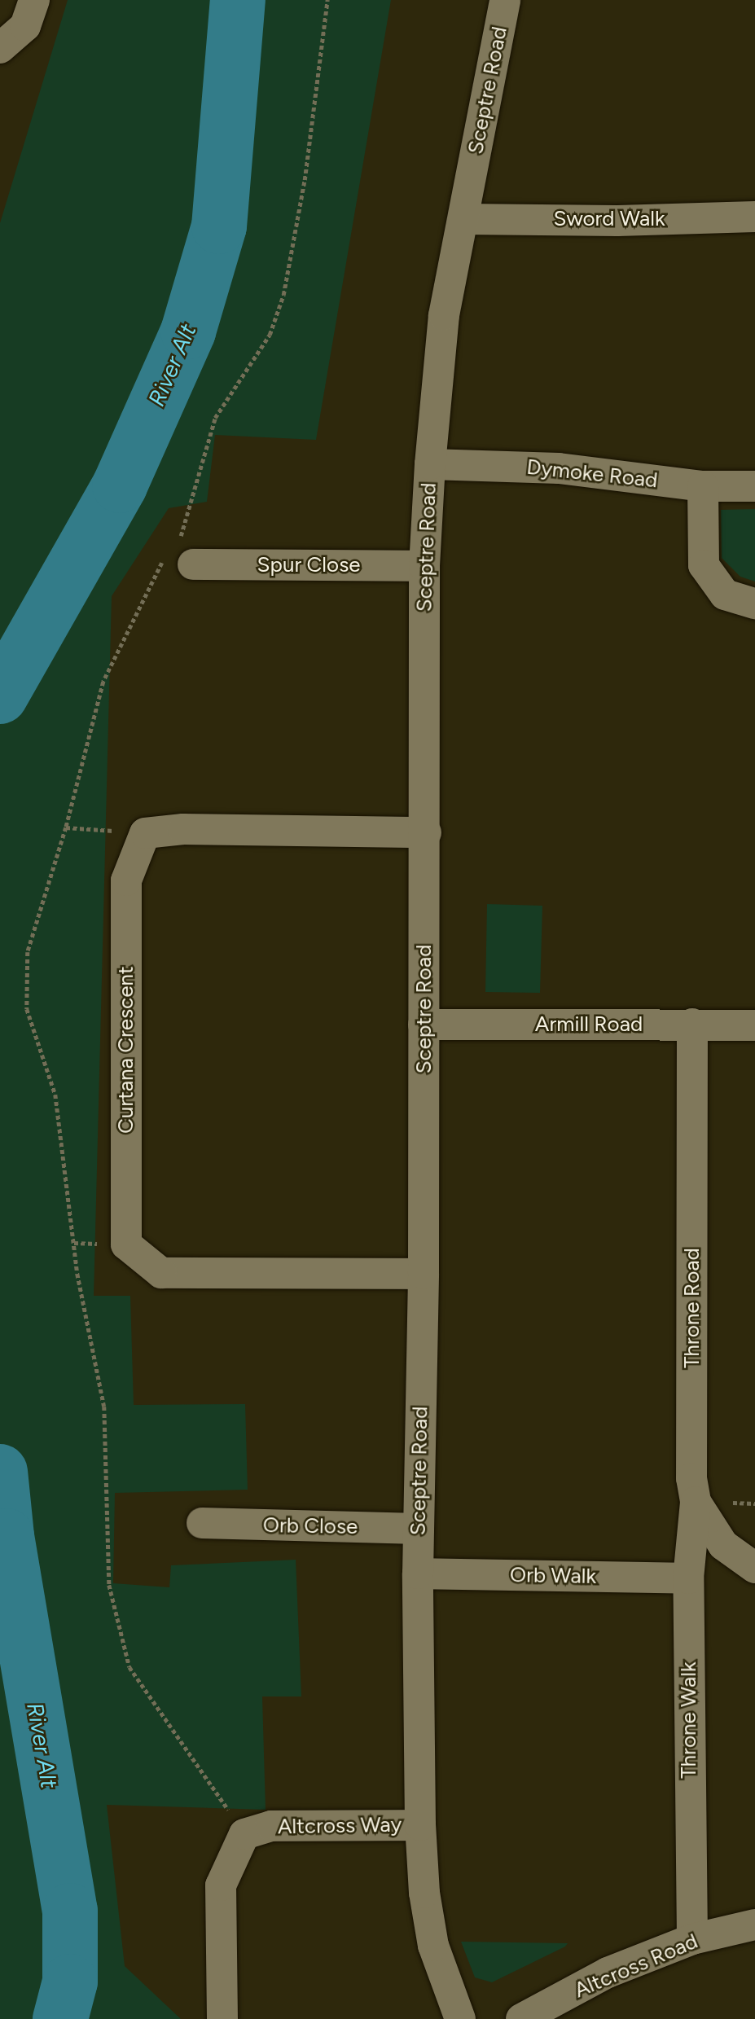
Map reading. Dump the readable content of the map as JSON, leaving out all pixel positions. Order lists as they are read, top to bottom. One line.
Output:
{"streets":{"street":["Sceptre Road","Sword Walk","Dymoke Road","Spur Close","Armill Road","Curtana Crescent","Throne Road","Orb Close","Orb Walk","Throne Walk","Altcross Way","Altcross Road"]},"crossings":[["Sceptre Road","Sword Walk"],["Sceptre Road","Dymoke Road"],["Sceptre Road","Spur Close"],["Sceptre Road","Armill Road"],["Sceptre Road","Curtana Crescent"],["Sceptre Road","Orb Close"],["Sceptre Road","Orb Walk"],["Sceptre Road","Altcross Way"],["Armill Road","Throne Road"],["Throne Road","Throne Walk"],["Orb Walk","Throne Walk"],["Throne Walk","Altcross Road"]],"water":["River Alt"]}
